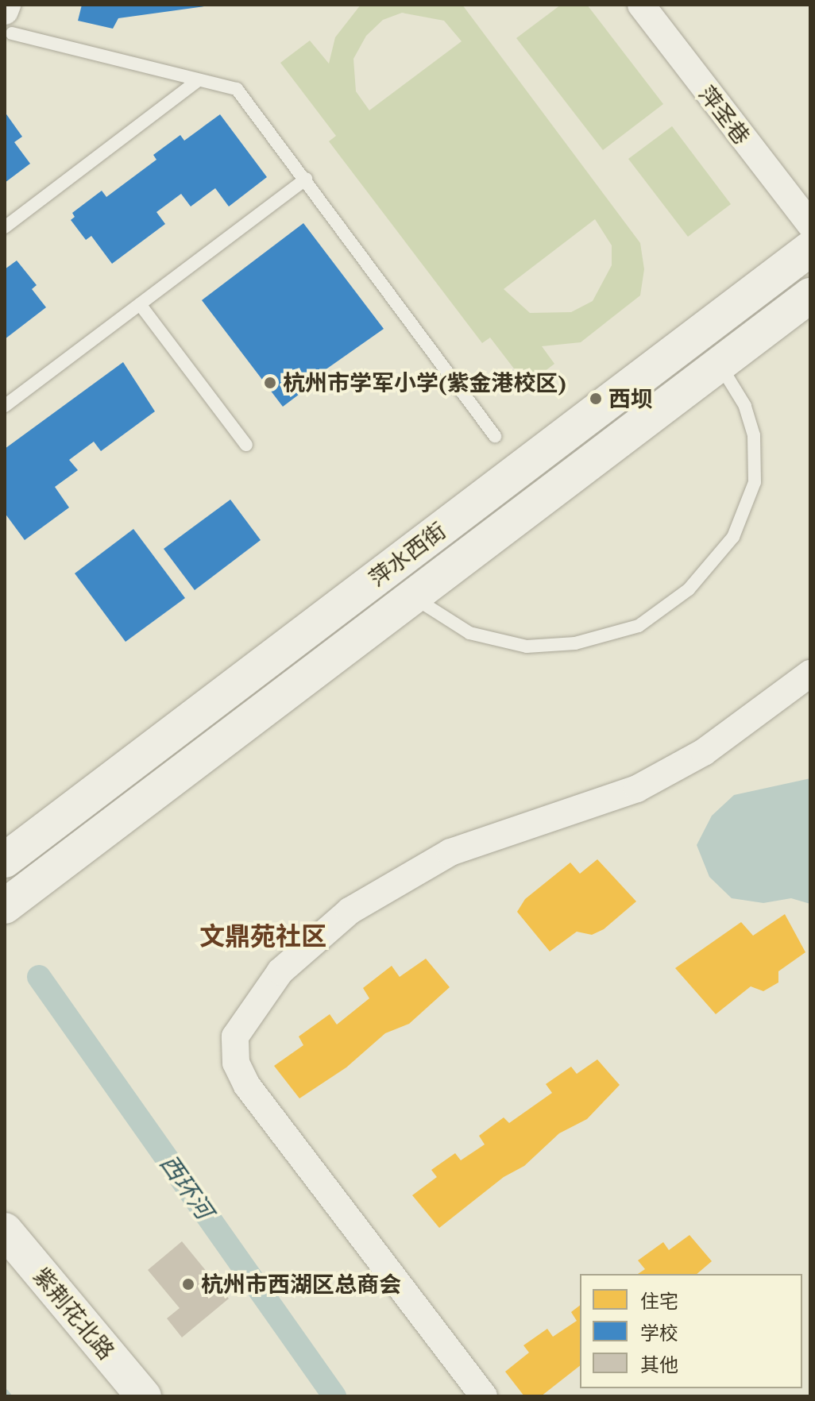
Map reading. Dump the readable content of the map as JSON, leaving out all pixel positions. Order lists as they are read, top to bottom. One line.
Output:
{"streets":{"main road":["萍水西街","紫荆花北路"],"street":["萍圣巷"]},"districts":["文鼎苑社区"],"water":["西环河"],"places":["杭州市学军小学(紫金港校区)","西坝","杭州市西湖区总商会"],"legend":["住宅","学校","其他"]}
